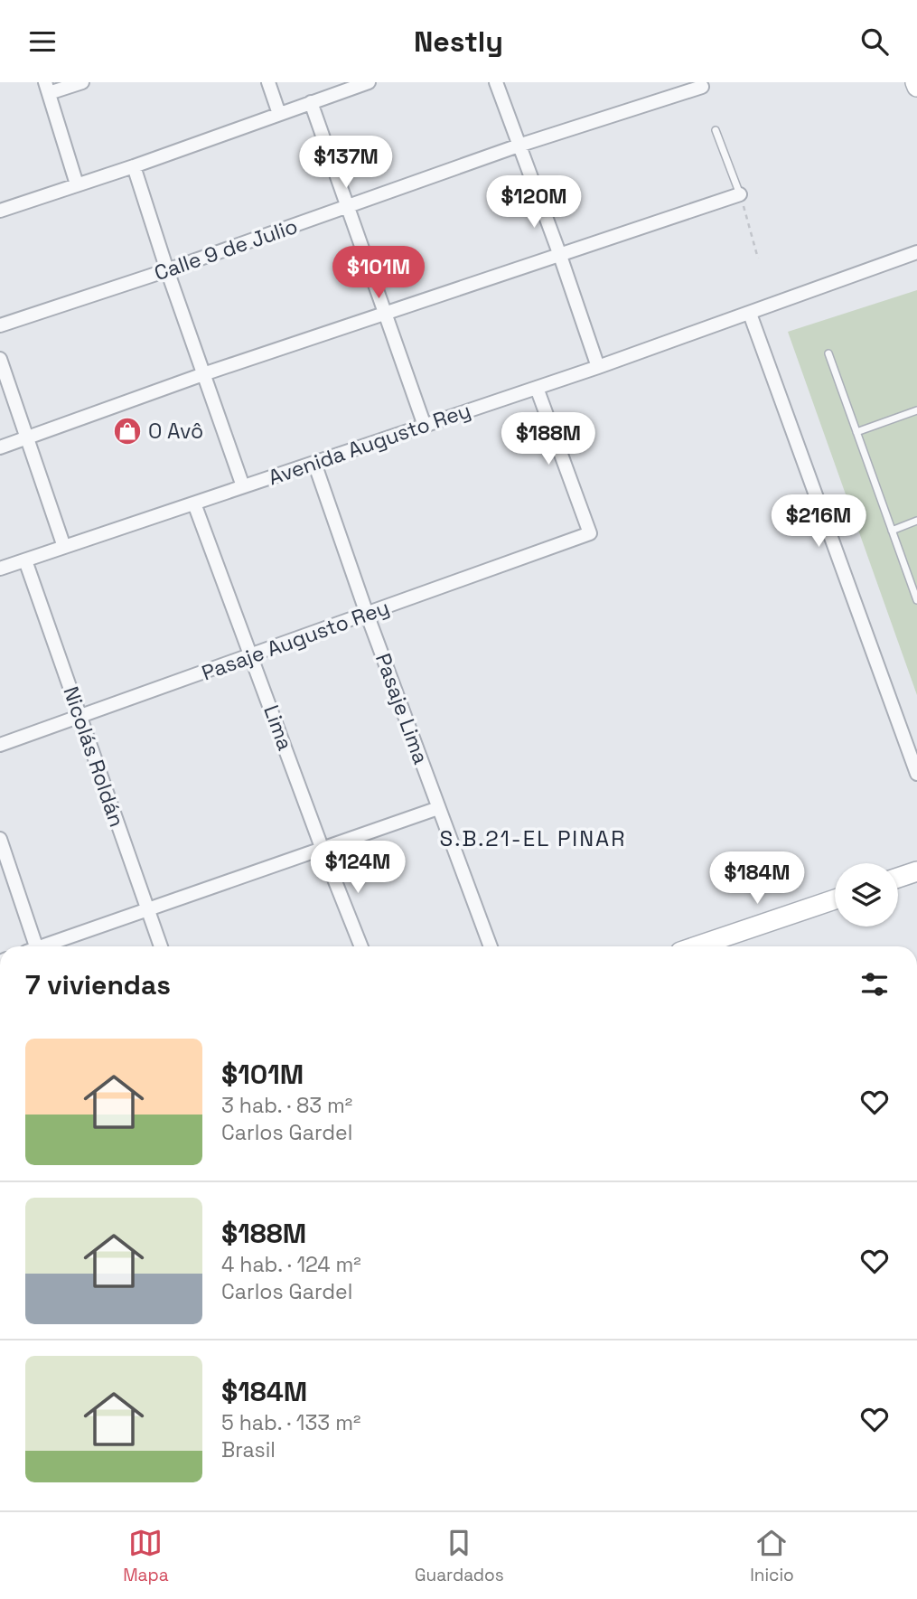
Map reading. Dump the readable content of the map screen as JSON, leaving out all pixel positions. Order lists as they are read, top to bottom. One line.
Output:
{"streets":{"street":["Calle 9 de Julio","Avenida Augusto Rey","Pasaje Augusto Rey","Pasaje Lima","Lima","Nicolás Roldán"]},"crossings":[["Avenida Augusto Rey","Pasaje Augusto Rey"],["Avenida Augusto Rey","Pasaje Lima"],["Avenida Augusto Rey","Lima"],["Avenida Augusto Rey","Nicolás Roldán"],["Pasaje Augusto Rey","Pasaje Lima"],["Pasaje Augusto Rey","Lima"],["Pasaje Augusto Rey","Nicolás Roldán"]],"districts":["S.B.21-EL PINAR"],"places":{"shop":["O Avô"]},"page":{"header":"Nestly","price":["$137M","$120M","$101M","$188M","$216M","$124M","$184M"],"heading":"7 viviendas","list":[{"name":"$101M","note":"3 hab. · 83 m² · Carlos Gardel"},{"name":"$188M","note":"4 hab. · 124 m² · Carlos Gardel"},{"name":"$184M","note":"5 hab. · 133 m² · Brasil"}],"tabs":["Mapa","Guardados","Inicio"]}}
